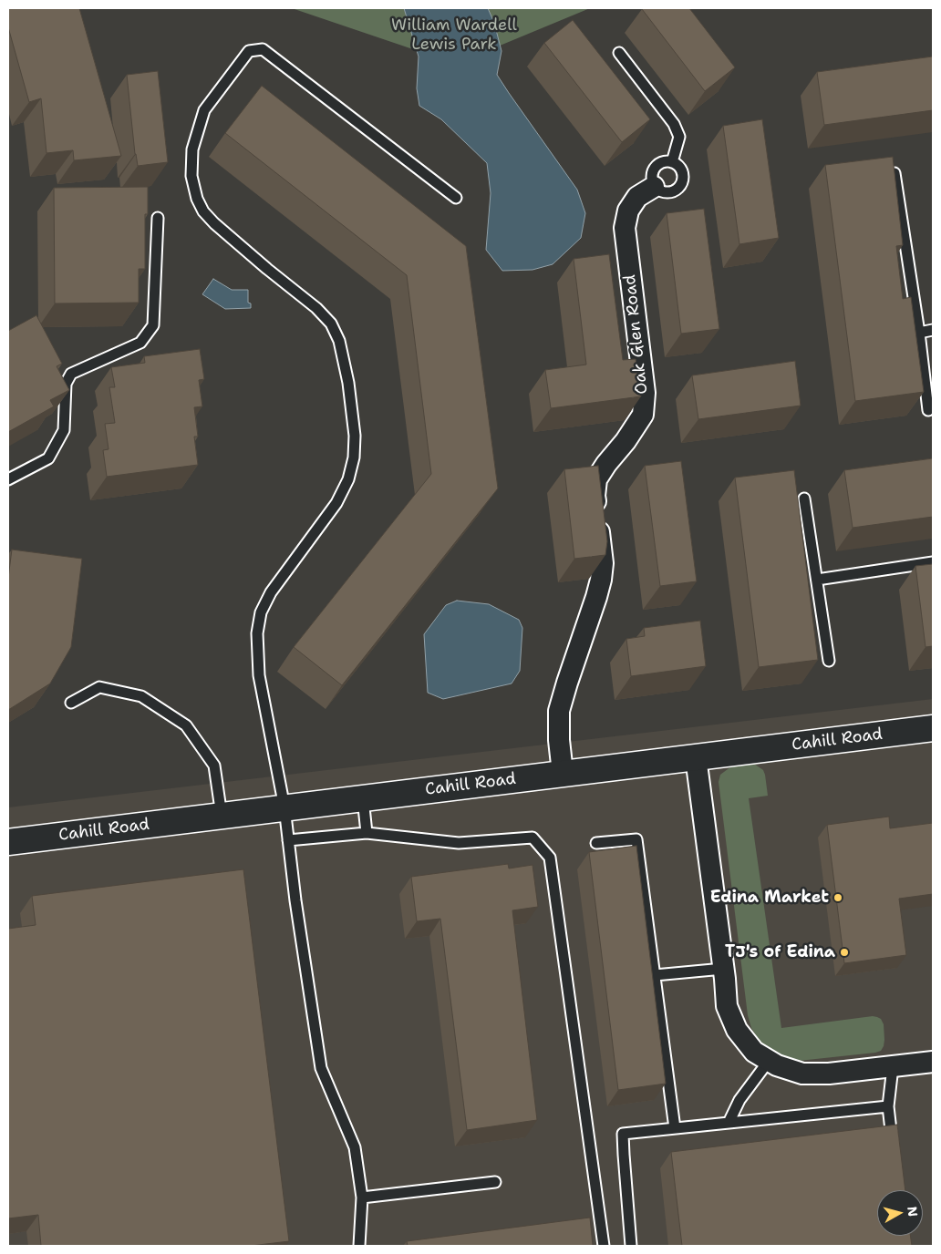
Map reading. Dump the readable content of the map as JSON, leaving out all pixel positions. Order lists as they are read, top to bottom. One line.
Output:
{"streets":{"street":["Oak Glen Road","Cahill Road"]},"crossings":[["Oak Glen Road","Cahill Road"]],"parks":["William Wardell Lewis Park"],"places":["Edina Market","TJ's of Edina"],"north":"right"}
